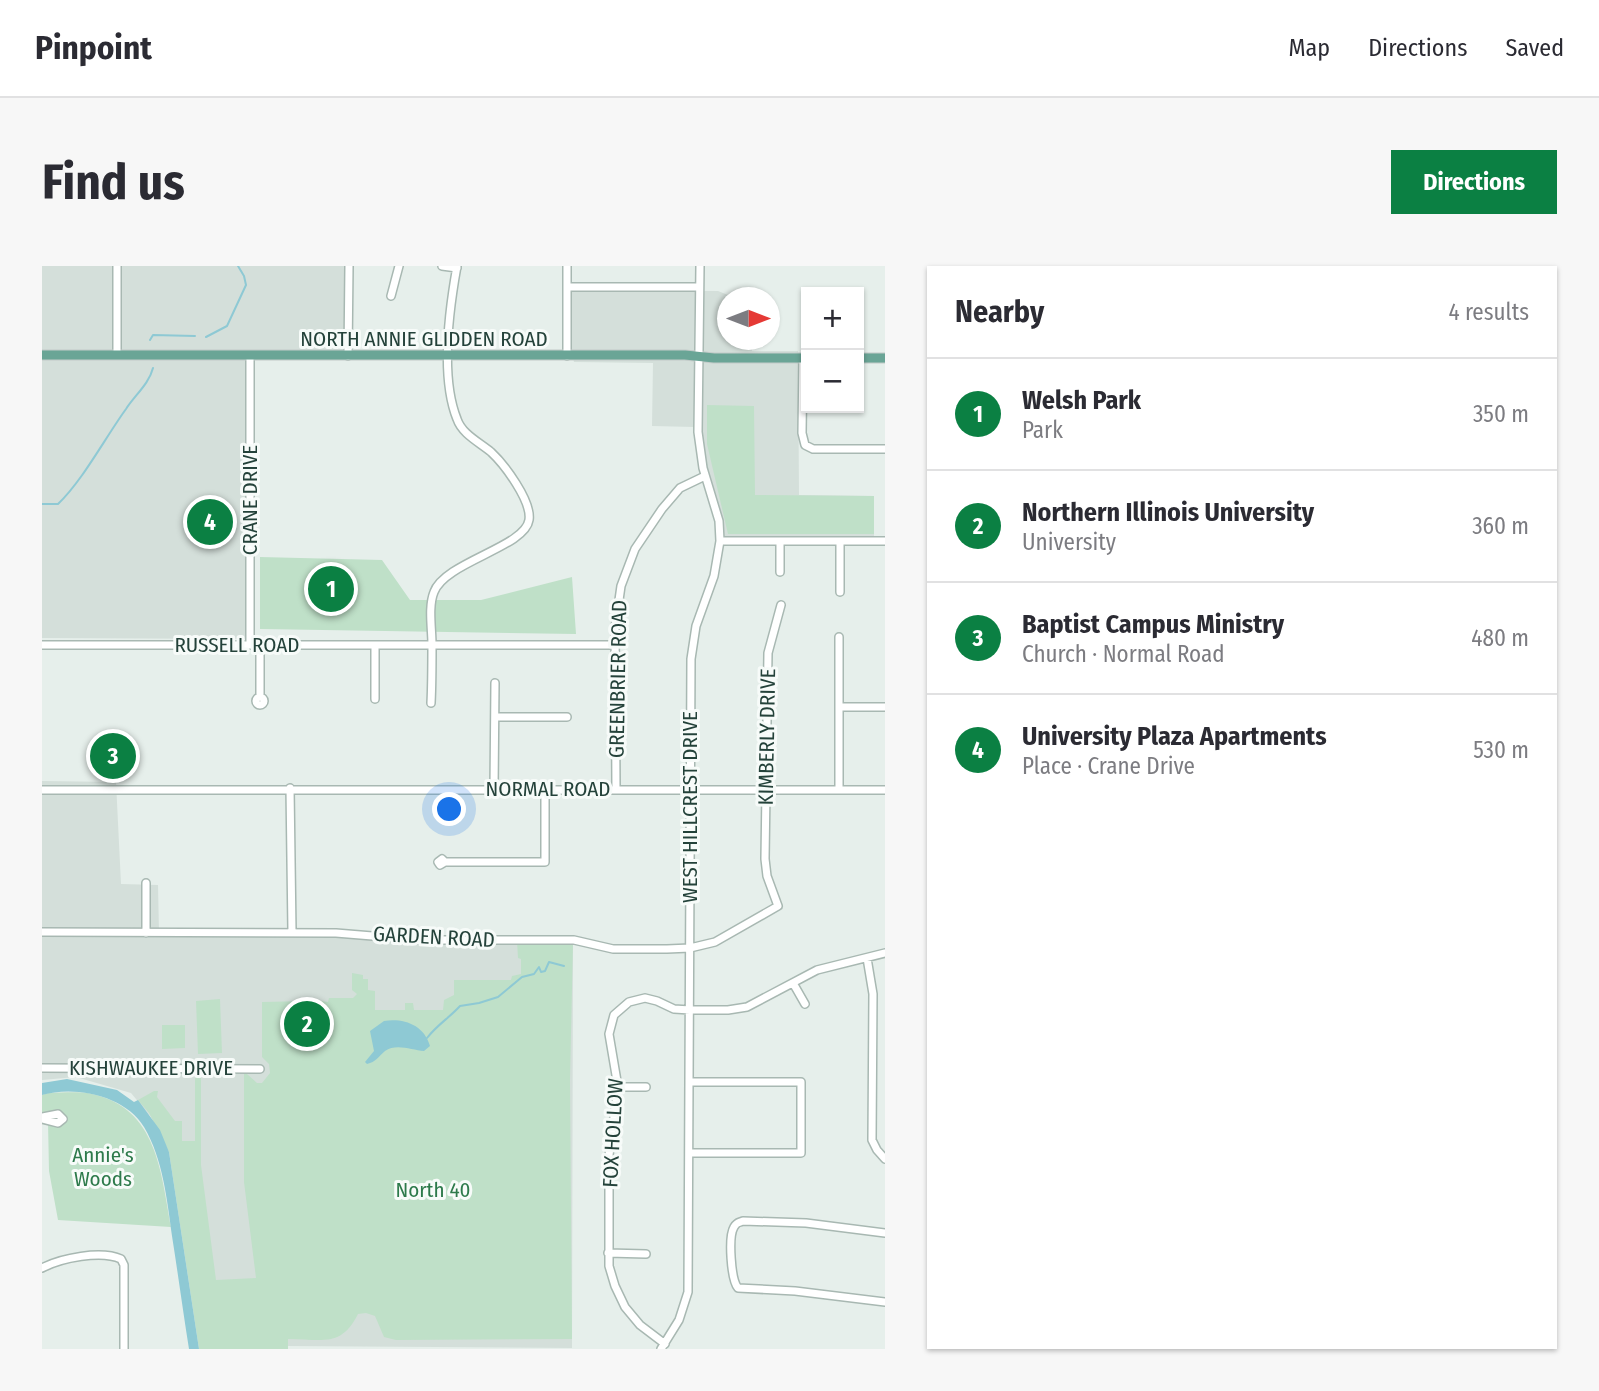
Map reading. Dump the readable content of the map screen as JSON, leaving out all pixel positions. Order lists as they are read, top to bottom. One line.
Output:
{"streets":{"main road":["NORTH ANNIE GLIDDEN ROAD"],"street":["CRANE DRIVE","RUSSELL ROAD","GREENBRIER ROAD","KIMBERLY DRIVE","NORMAL ROAD","WEST HILLCREST DRIVE","GARDEN ROAD","KISHWAUKEE DRIVE","FOX HOLLOW"]},"crossings":[["NORTH ANNIE GLIDDEN ROAD","CRANE DRIVE"],["NORTH ANNIE GLIDDEN ROAD","WEST HILLCREST DRIVE"],["CRANE DRIVE","RUSSELL ROAD"],["RUSSELL ROAD","GREENBRIER ROAD"],["GREENBRIER ROAD","NORMAL ROAD"],["GREENBRIER ROAD","WEST HILLCREST DRIVE"],["KIMBERLY DRIVE","NORMAL ROAD"],["KIMBERLY DRIVE","GARDEN ROAD"],["NORMAL ROAD","WEST HILLCREST DRIVE"],["WEST HILLCREST DRIVE","GARDEN ROAD"],["WEST HILLCREST DRIVE","FOX HOLLOW"]],"parks":["Annie's Woods","North 40"],"north":"right","page":{"header":"Pinpoint","nav":["Map","Directions","Saved"],"buttons":"Directions","title":"Find us","heading":["Nearby","4 results"],"map_buttons":["+","−"],"list":[{"mark":"1","name":"Welsh Park","note":"Park","value":"350 m"},{"mark":"2","name":"Northern Illinois University","note":"University","value":"360 m"},{"mark":"3","name":"Baptist Campus Ministry","note":"Church · Normal Road","value":"480 m"},{"mark":"4","name":"University Plaza Apartments","note":"Place · Crane Drive","value":"530 m"}],"pins":["4","1","3","2"]}}
